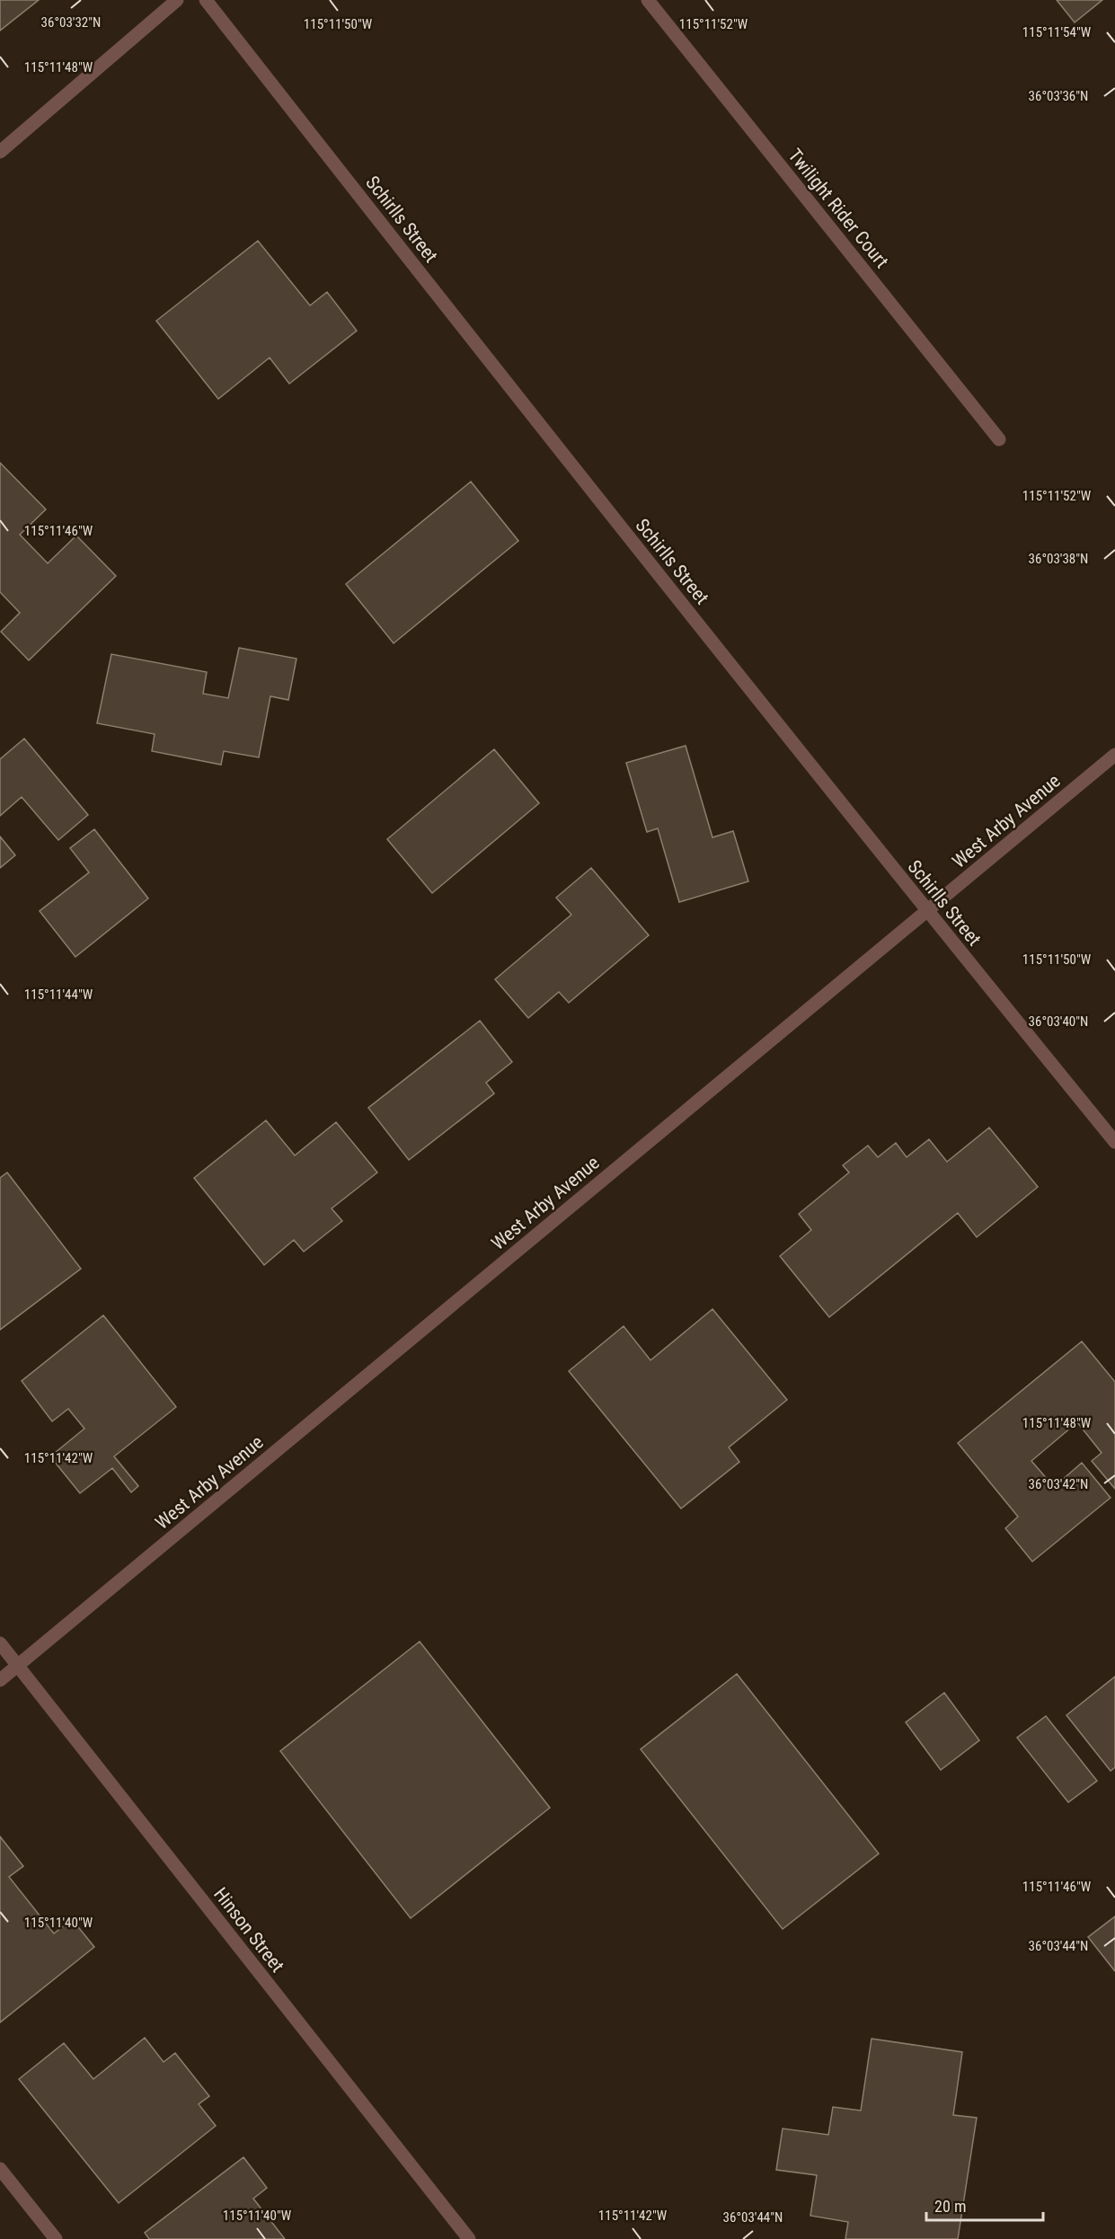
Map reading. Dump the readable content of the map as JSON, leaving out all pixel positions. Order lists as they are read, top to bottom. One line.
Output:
{"streets":{"street":["Twilight Rider Court","Schirlls Street","West Arby Avenue","Hinson Street"]},"crossings":[["Schirlls Street","West Arby Avenue"],["West Arby Avenue","Hinson Street"]],"scale_bar":"20 m","coordinates":["36°03'32\"N","115°11'50\"W","115°11'52\"W","115°11'54\"W","115°11'48\"W","36°03'36\"N","115°11'46\"W","36°03'38\"N","115°11'44\"W","36°03'40\"N","115°11'42\"W","36°03'42\"N","115°11'40\"W","36°03'44\"N"]}
